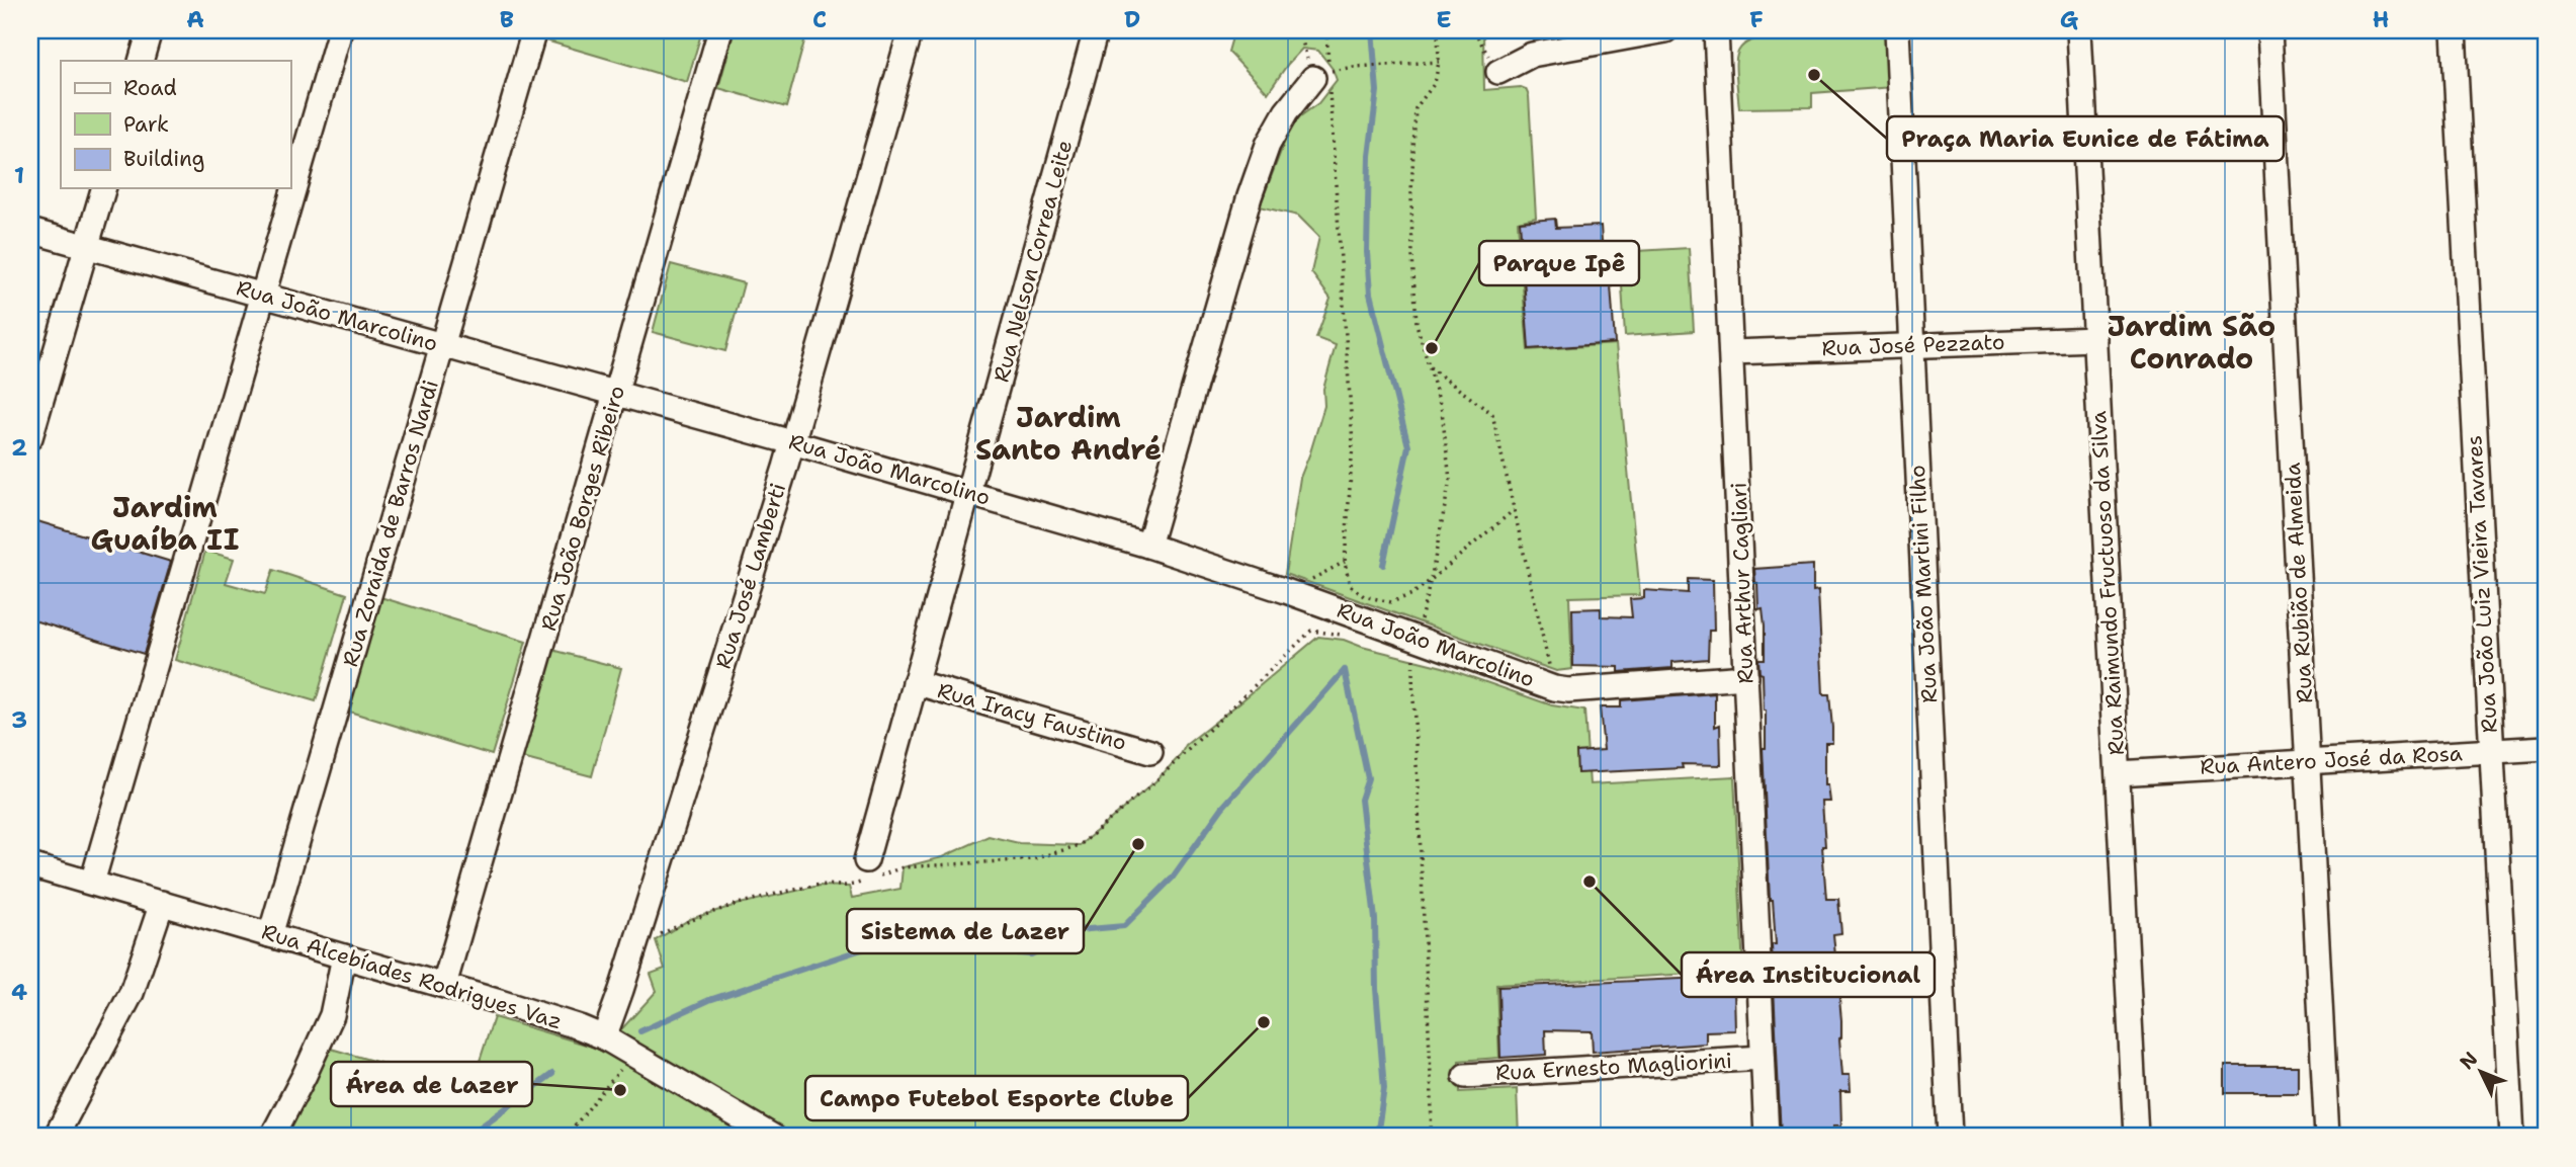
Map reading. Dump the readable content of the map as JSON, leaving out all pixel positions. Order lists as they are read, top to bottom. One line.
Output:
{"streets":{"street":["Rua Nelson Correa Leite","Rua João Marcolino","Rua José Pezzato","Rua João Borges Ribeiro","Rua Zoraida de Barros Nardi","Rua José Lamberti","Rua Arthur Cagliari","Rua Raimundo Fructuoso da Silva","Rua Rubião de Almeida","Rua João Martini Filho","Rua João Luiz Vieira Tavares","Rua Iracy Faustino","Rua Antero José da Rosa","Rua Alcebíades Rodrigues Vaz","Rua Ernesto Magliorini"]},"crossings":[["Rua Nelson Correa Leite","Rua João Marcolino"],["Rua Nelson Correa Leite","Rua Iracy Faustino"],["Rua João Marcolino","Rua João Borges Ribeiro"],["Rua João Marcolino","Rua Zoraida de Barros Nardi"],["Rua João Marcolino","Rua José Lamberti"],["Rua João Marcolino","Rua Arthur Cagliari"],["Rua José Pezzato","Rua Arthur Cagliari"],["Rua José Pezzato","Rua Raimundo Fructuoso da Silva"],["Rua José Pezzato","Rua João Martini Filho"],["Rua João Borges Ribeiro","Rua Alcebíades Rodrigues Vaz"],["Rua Zoraida de Barros Nardi","Rua Alcebíades Rodrigues Vaz"],["Rua José Lamberti","Rua Alcebíades Rodrigues Vaz"],["Rua Arthur Cagliari","Rua Ernesto Magliorini"],["Rua Raimundo Fructuoso da Silva","Rua Antero José da Rosa"],["Rua Rubião de Almeida","Rua Antero José da Rosa"],["Rua João Luiz Vieira Tavares","Rua Antero José da Rosa"]],"districts":["Jardim São Conrado","Jardim Santo André","Jardim Guaíba II"],"places":["Praça Maria Eunice de Fátima","Parque Ipê","Sistema de Lazer","Área Institucional","Campo Futebol Esporte Clube","Área de Lazer"],"legend":["Road","Park","Building"],"north":"top left","grid":{"columns":["A","B","C","D","E","F","G","H"],"rows":["1","2","3","4"]}}
